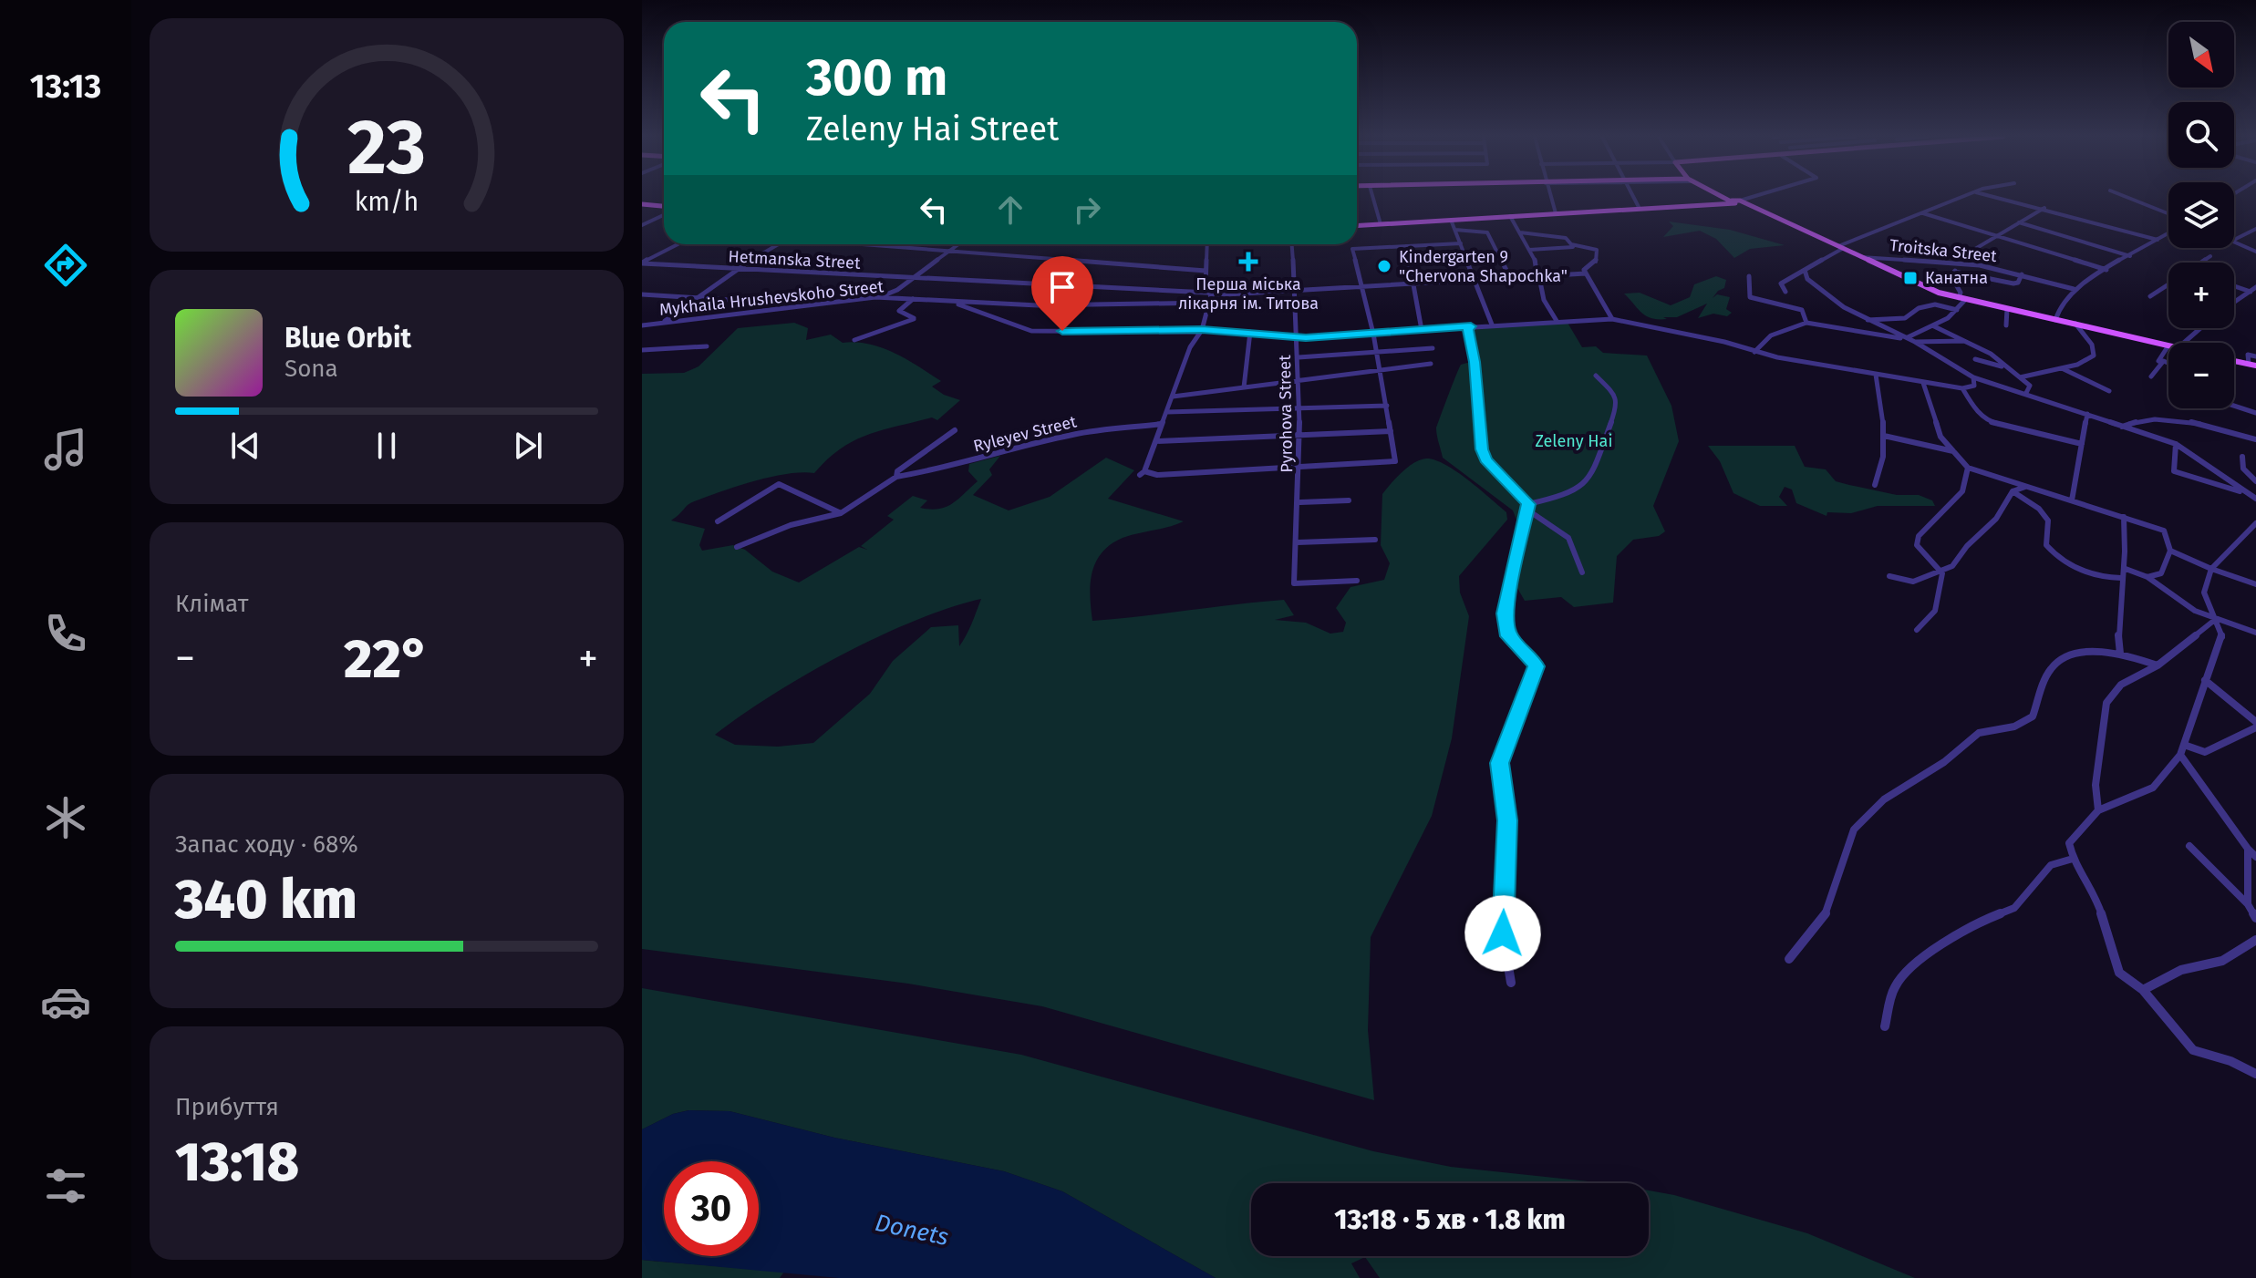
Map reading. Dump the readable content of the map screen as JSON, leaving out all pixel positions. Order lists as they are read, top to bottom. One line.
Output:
{"streets":{"street":["Troitska Street","Hetmanska Street","Mykhaila Hrushevskoho Street","Pyrohova Street","Ryleyev Street"]},"crossings":[["Hetmanska Street","Pyrohova Street"]],"water":["Donets"],"parks":["Zeleny Hai"],"places":{"health":["Перша міська лікарня ім. Титова"],"other":["Kindergarten 9 \"Chervona Shapochka\""],"transit":["Канатна"]},"north":"bottom right","page":{"tabs":"13:13","map_buttons":["+","−"],"turn":["300 m","Zeleny Hai Street"],"song":["Blue Orbit","Sona"],"tile":["Клімат",["Запас ходу · 68%","340 km"],["Прибуття","13:18"]],"heat":["−","22°","+"],"limit":"30","trip":"13:18 · 5 хв · 1.8 km","gauge":["23","km/h"]}}
